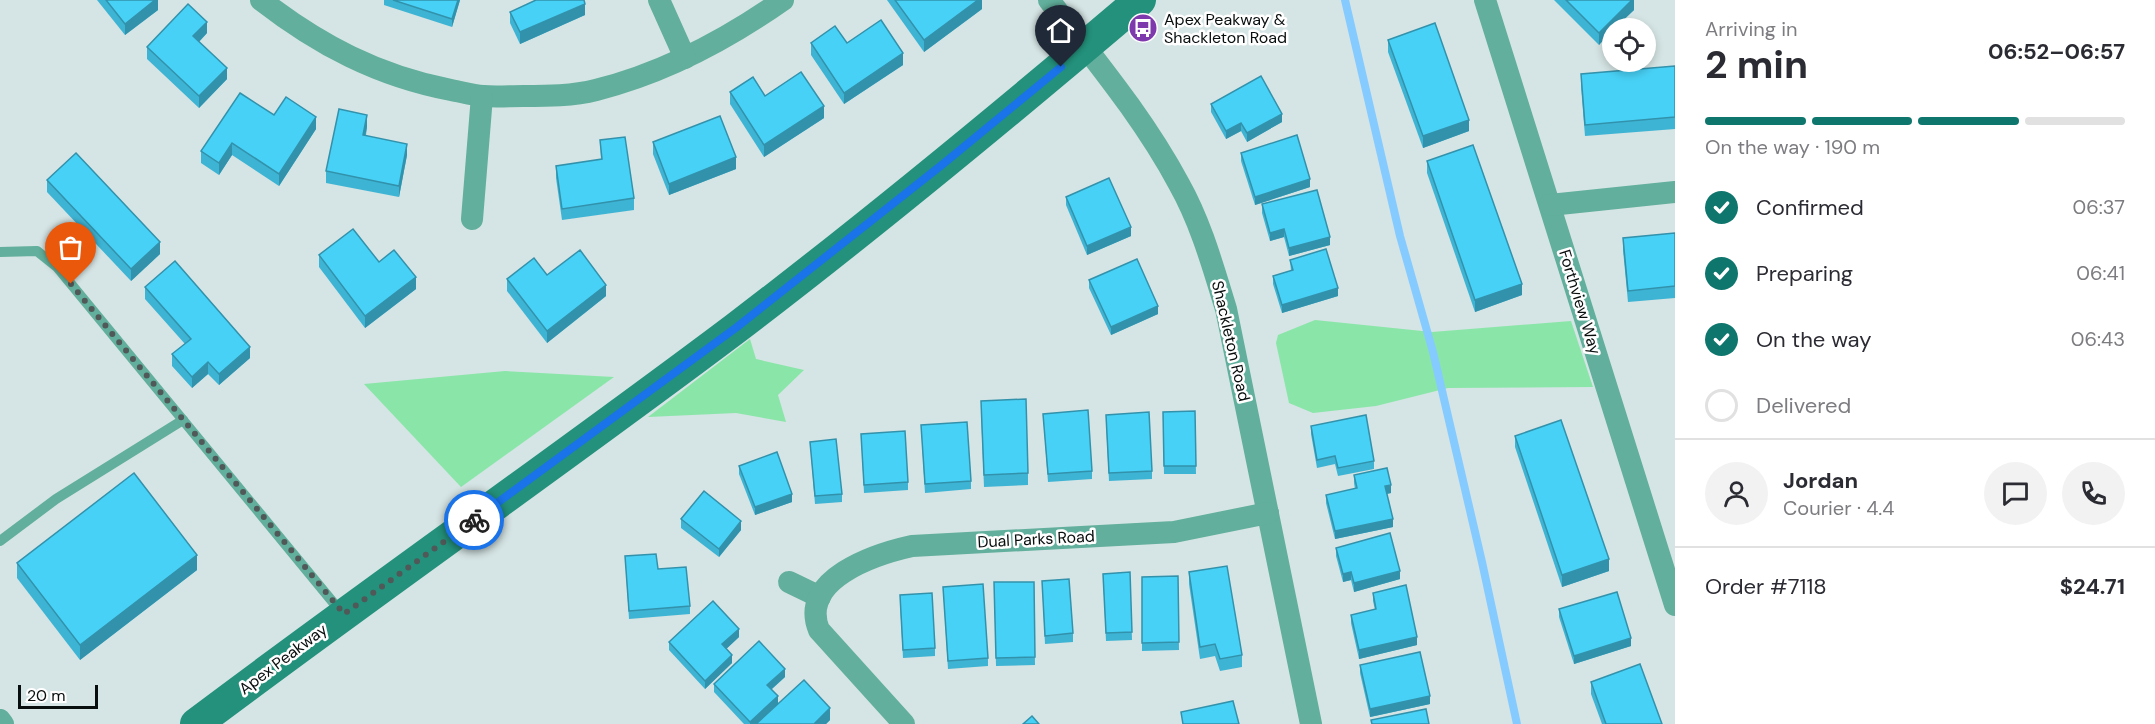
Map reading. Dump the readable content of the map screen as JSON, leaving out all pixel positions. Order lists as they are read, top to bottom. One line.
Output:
{"streets":{"main road":["Apex Peakway"],"street":["Forthview Way","Shackleton Road","Dual Parks Road"]},"crossings":[["Shackleton Road","Dual Parks Road"],["Shackleton Road","Apex Peakway"]],"places":{"bus stop":["Apex Peakway & Shackleton Road"]},"scale_bar":"20 m","page":{"heading":["2 min","Arriving in","06:52–06:57"],"panel":["Jordan","Courier · 4.4","Order #7118","$24.71"],"bar":"On the way · 190 m","list":[["Confirmed","06:37"],["Preparing","06:41"],["On the way","06:43"],"Delivered"],"scale":"20 m"}}
